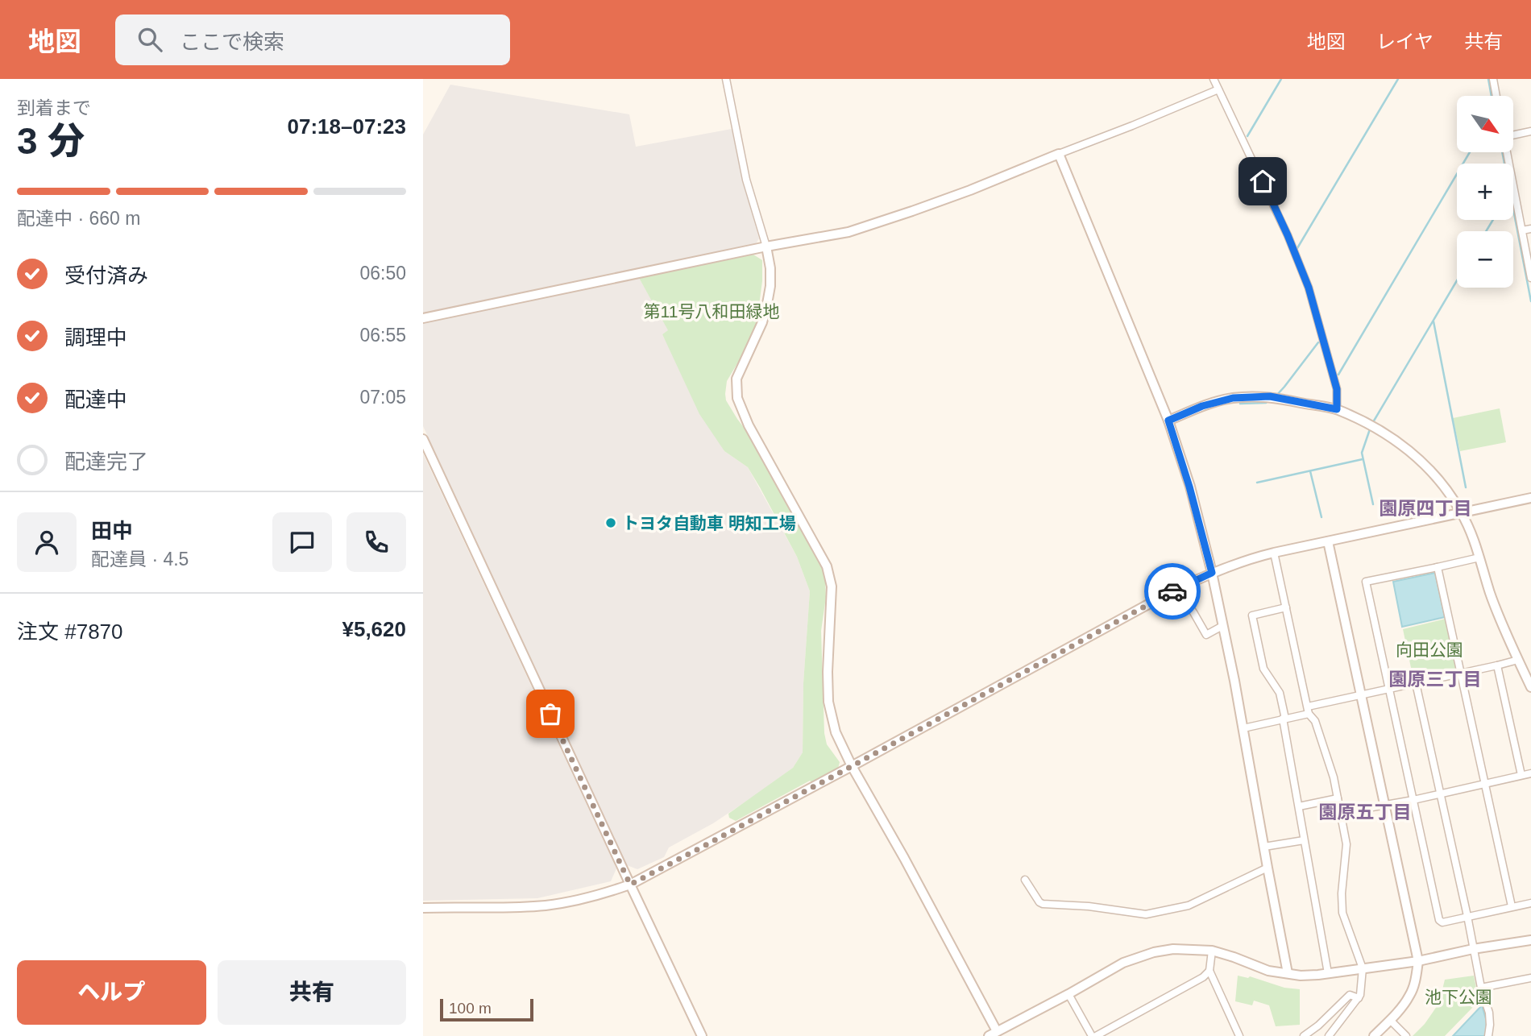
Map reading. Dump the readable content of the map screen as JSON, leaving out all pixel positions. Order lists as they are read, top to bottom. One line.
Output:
{"districts":["園原四丁目","園原三丁目","園原五丁目"],"parks":["第11号八和田緑地","向田公園","池下公園"],"places":["トヨタ自動車 明知工場"],"scale_bar":"100 m","north":"bottom right","page":{"header":"地図","search":"ここで検索","nav":["地図","レイヤ","共有"],"heading":["3 分","到着まで","07:18–07:23"],"panel":["田中","配達員 · 4.5","注文 #7870","¥5,620"],"map_buttons":["+","−"],"bar":"配達中 · 660 m","list":[["受付済み","06:50"],["調理中","06:55"],["配達中","07:05"],"配達完了"],"buttons":["ヘルプ","共有"],"scale":"100 m"}}
